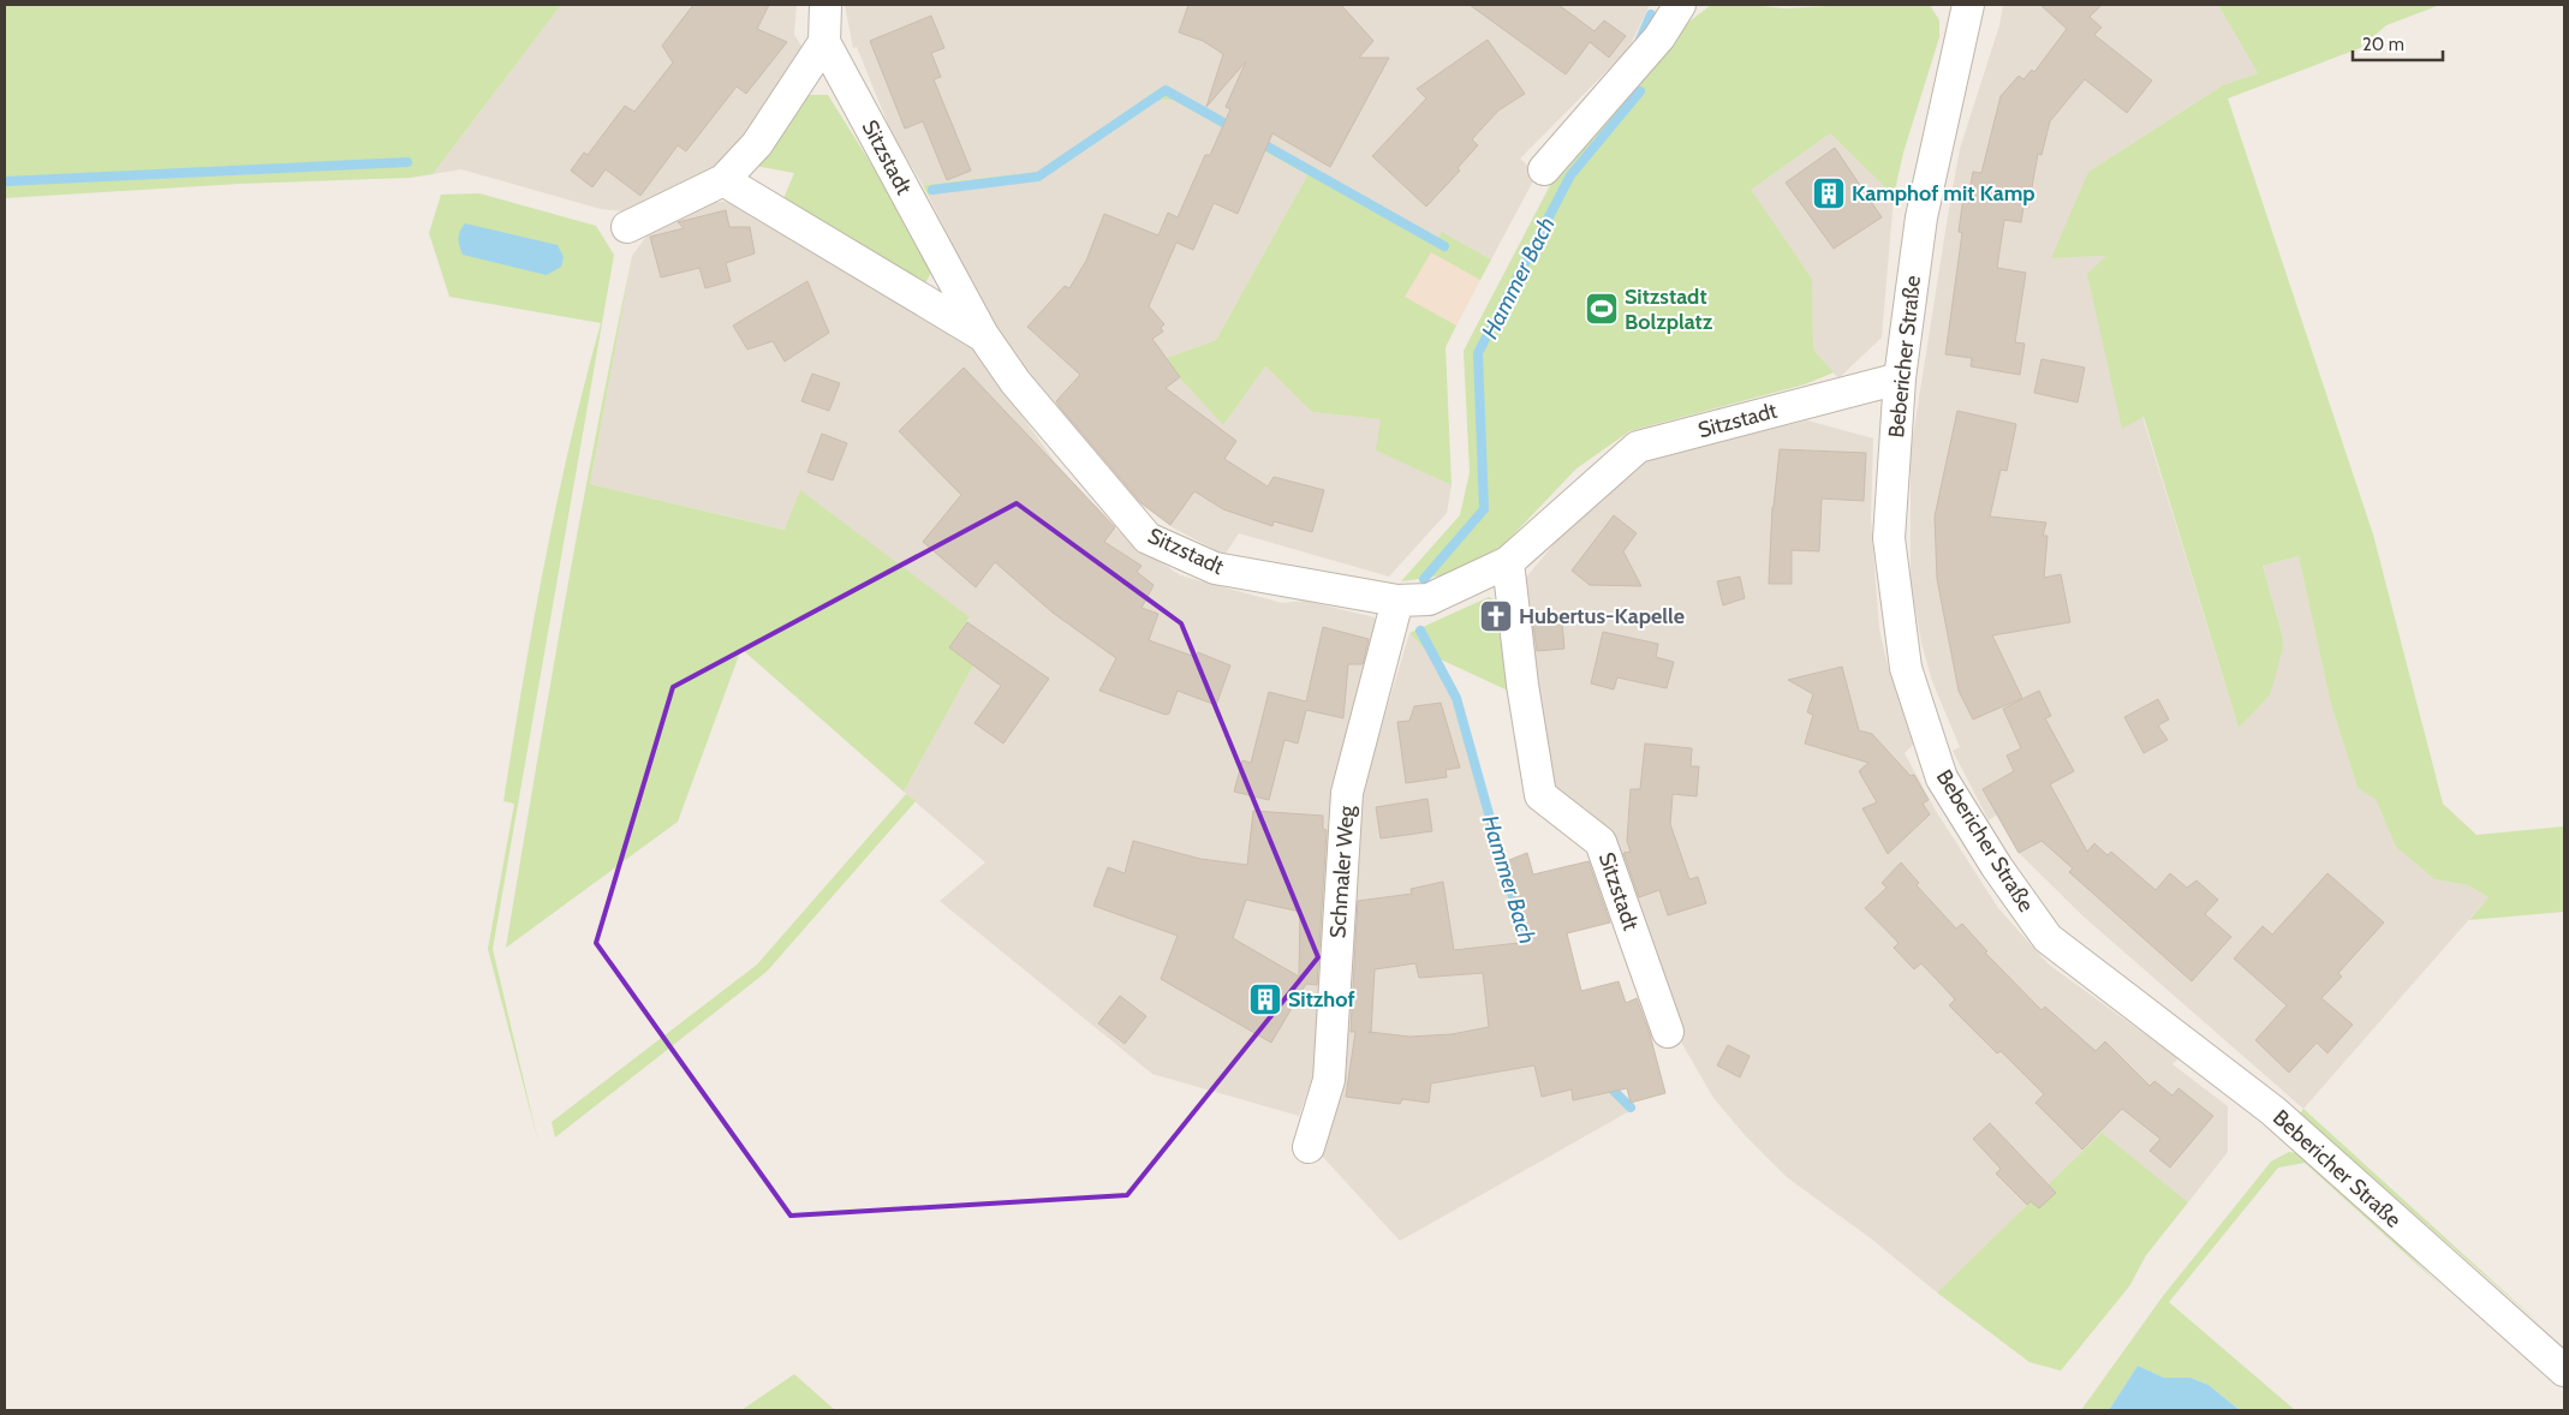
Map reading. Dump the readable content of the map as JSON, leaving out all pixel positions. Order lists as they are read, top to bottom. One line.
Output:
{"streets":{"street":["Sitzstadt","Bebericher Straße","Schmaler Weg"]},"crossings":[["Sitzstadt","Bebericher Straße"],["Sitzstadt","Schmaler Weg"]],"water":["Hammer Bach"],"places":{"building":["Kamphof mit Kamp","Sitzhof"],"sports":["Sitzstadt Bolzplatz"],"church":["Hubertus-Kapelle"]},"scale_bar":"20 m"}
